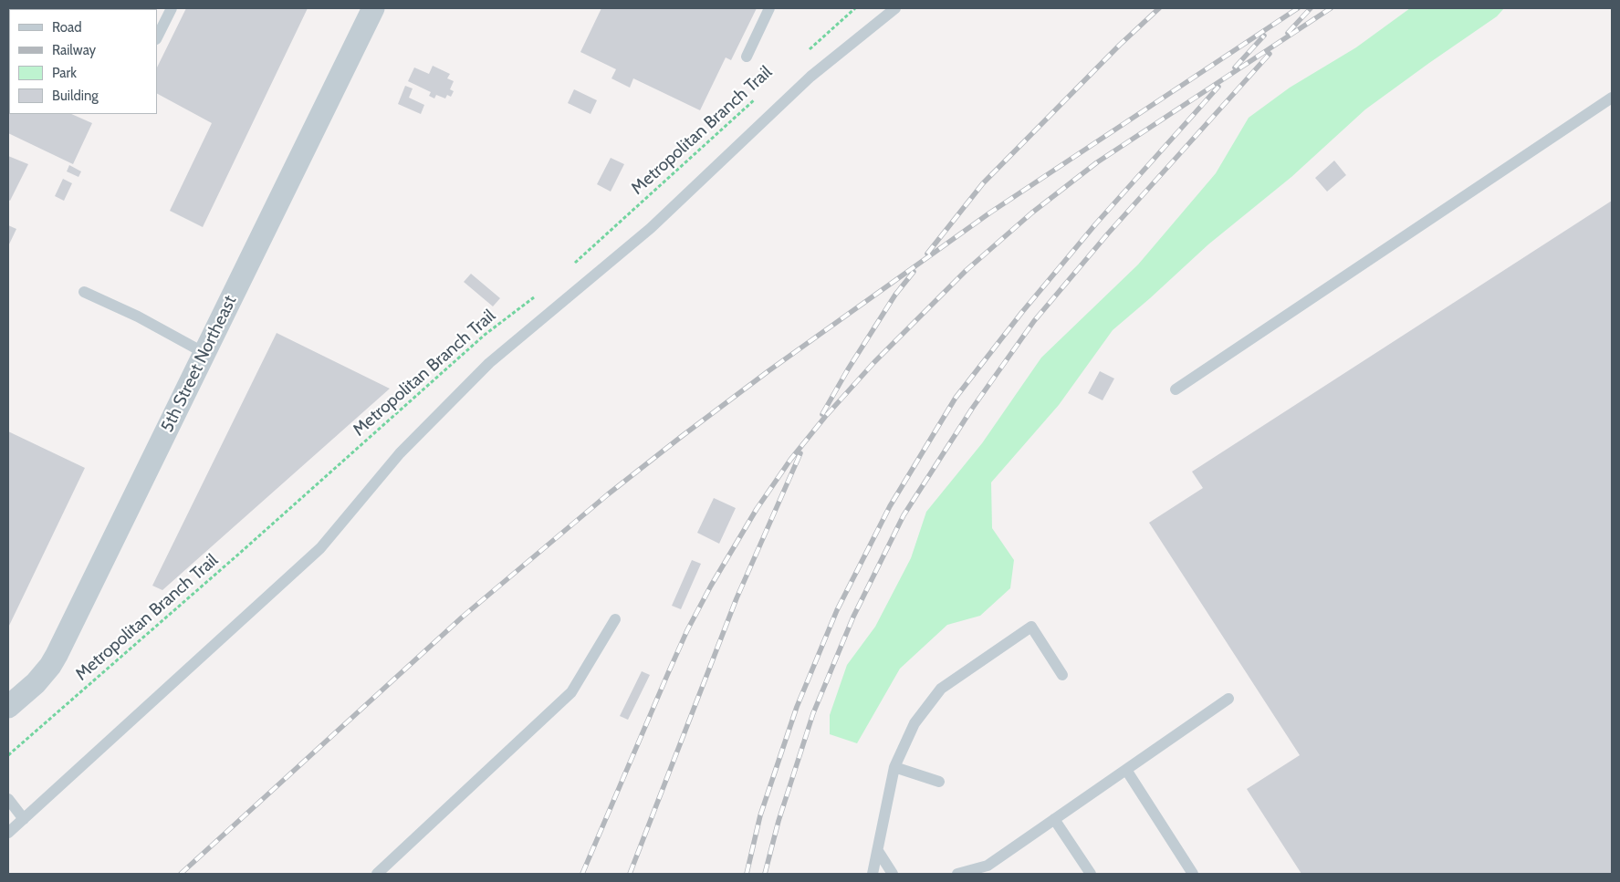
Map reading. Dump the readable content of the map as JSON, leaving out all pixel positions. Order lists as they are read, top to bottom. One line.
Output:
{"streets":{"street":["5th Street Northeast"],"path":["Metropolitan Branch Trail"]},"legend":["Road","Railway","Park","Building"]}
